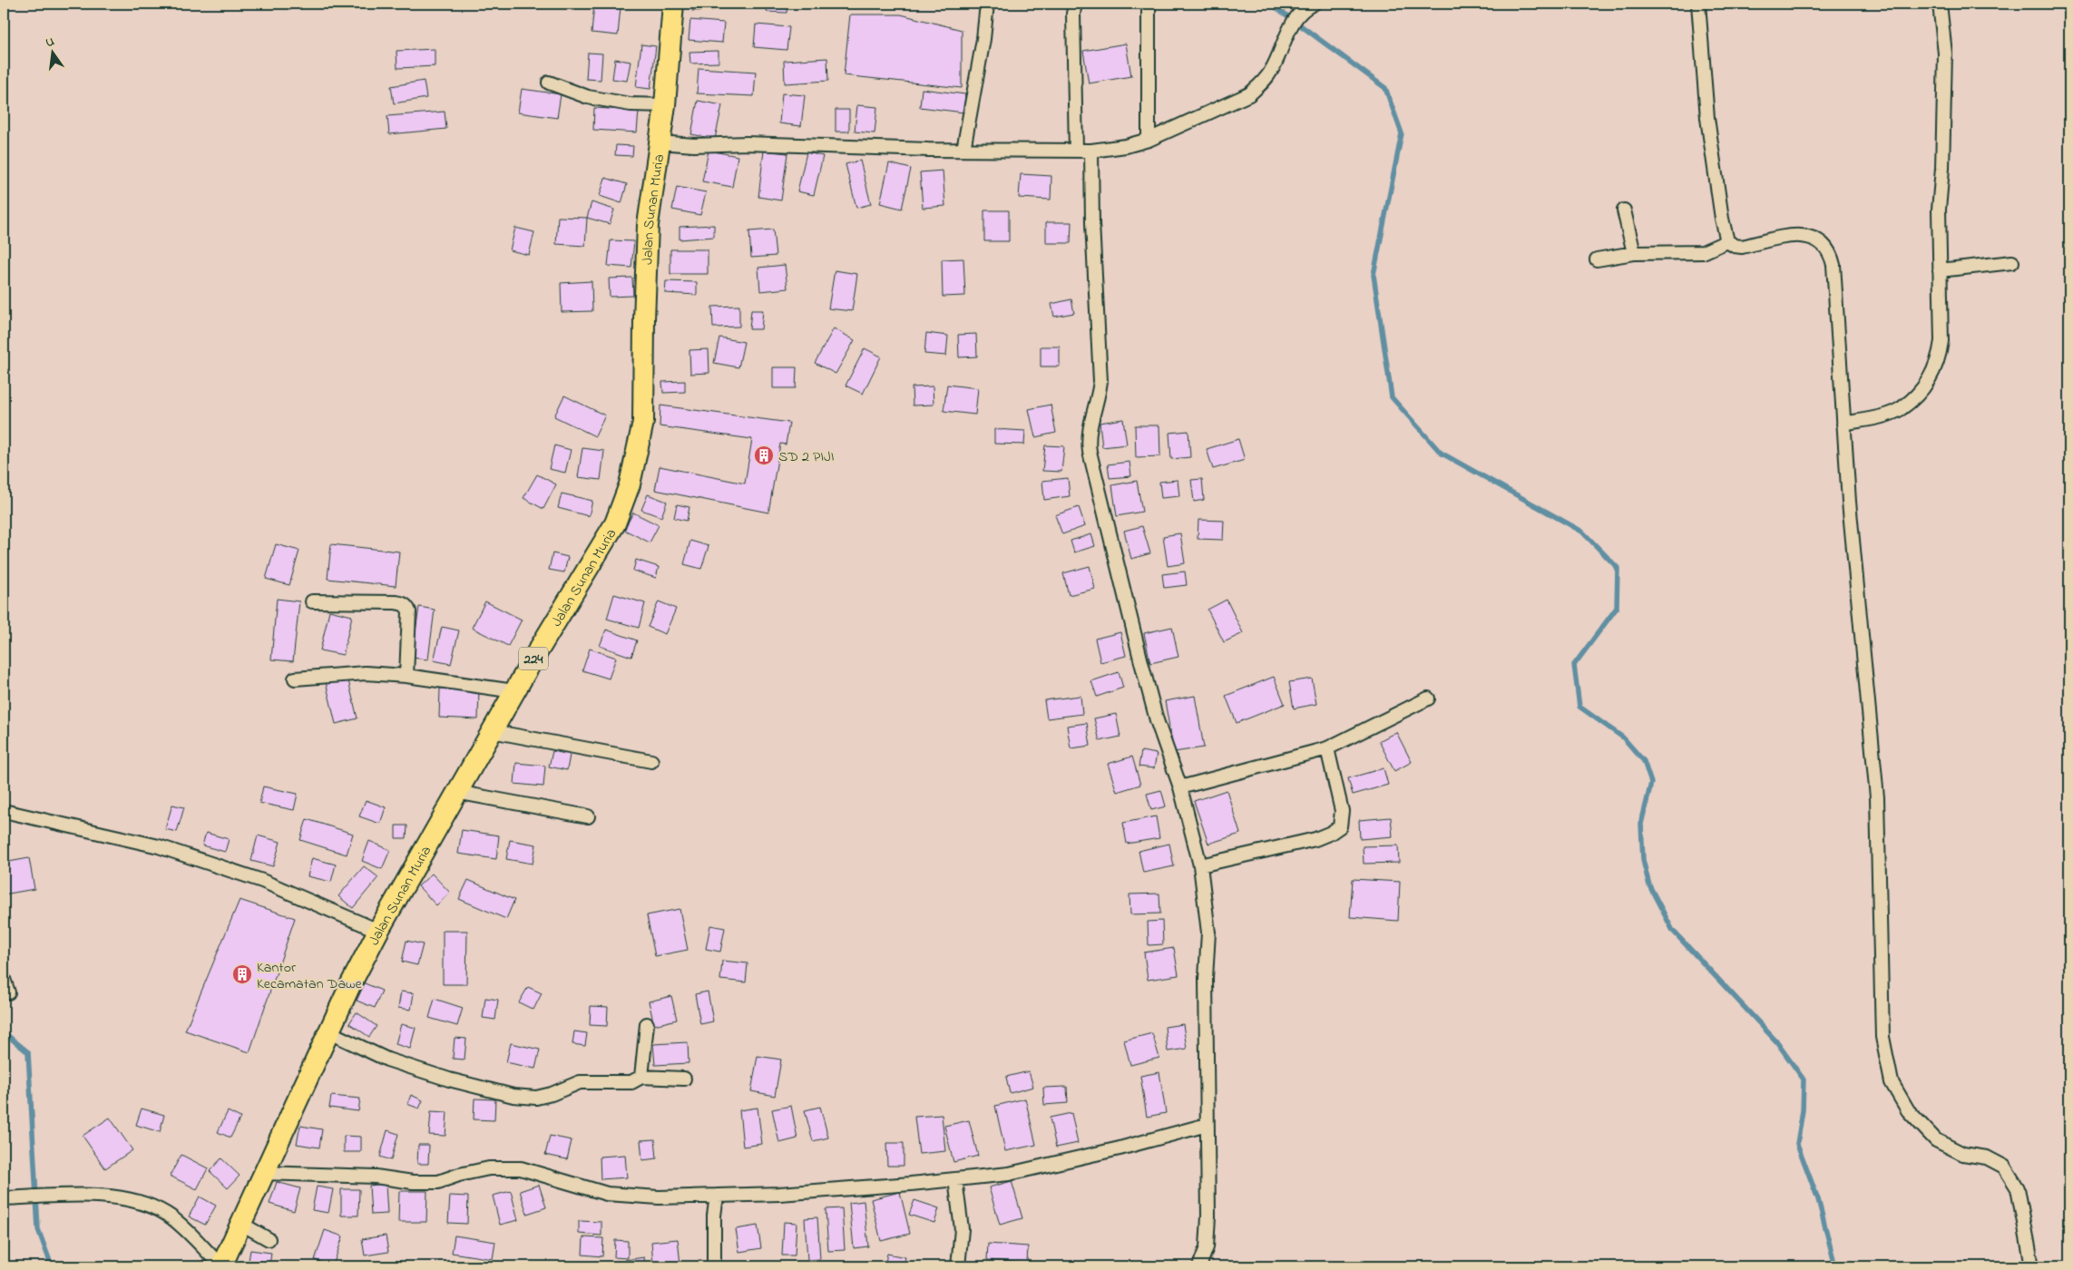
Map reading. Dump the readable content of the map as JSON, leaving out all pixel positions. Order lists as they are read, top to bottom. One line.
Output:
{"streets":{"main road":["Jalan Sunan Muria","224"]},"places":{"building":["SD 2 PIJI","Kantor Kecamatan Dawe"]},"north":"top"}
